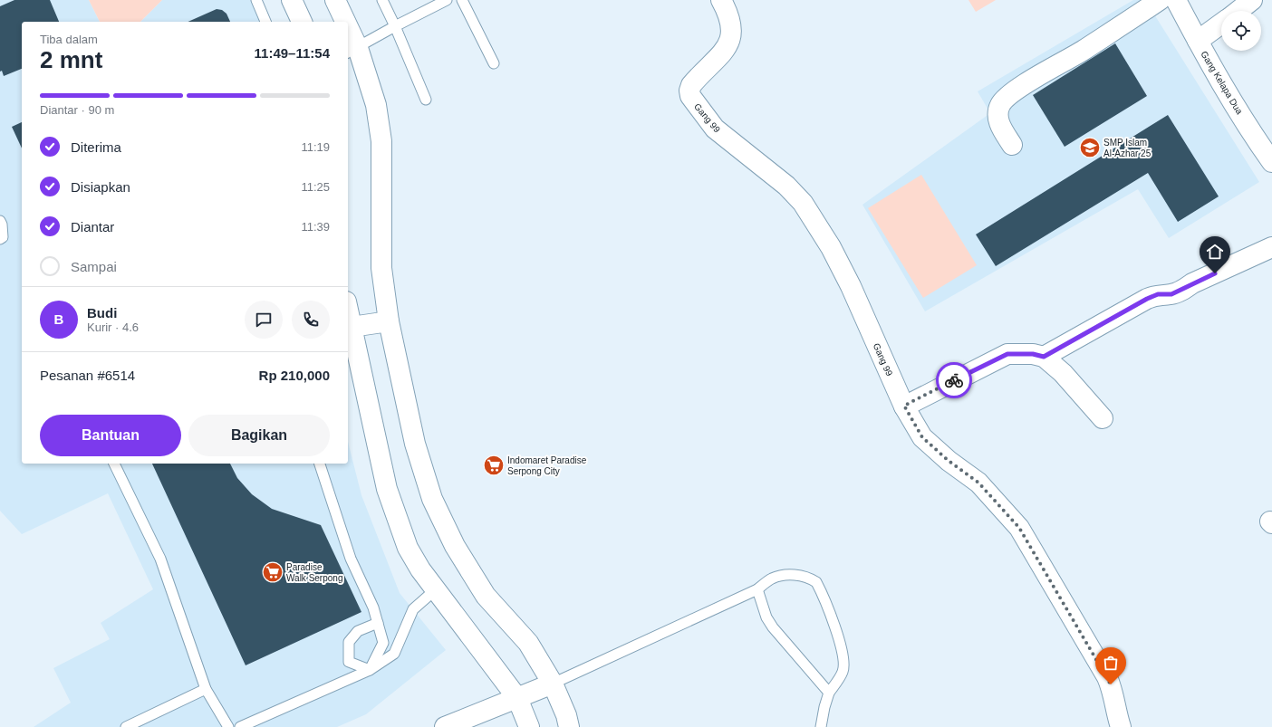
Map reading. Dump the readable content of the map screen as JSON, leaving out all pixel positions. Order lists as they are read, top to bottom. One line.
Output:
{"streets":{"street":["Gang Kelapa Dua","Gang 99"]},"places":{"school or university":["SMP Islam Al-Azhar 25"],"supermarket":["Indomaret Paradise Serpong City","Paradise Walk Serpong"]},"page":{"heading":["2 mnt","Tiba dalam","11:49–11:54"],"panel":["Budi","Kurir · 4.6","Pesanan #6514","Rp 210,000"],"bar":"Diantar · 90 m","list":[["Diterima","11:19"],["Disiapkan","11:25"],["Diantar","11:39"],"Sampai"],"round":"B","buttons":["Bantuan","Bagikan"]}}
